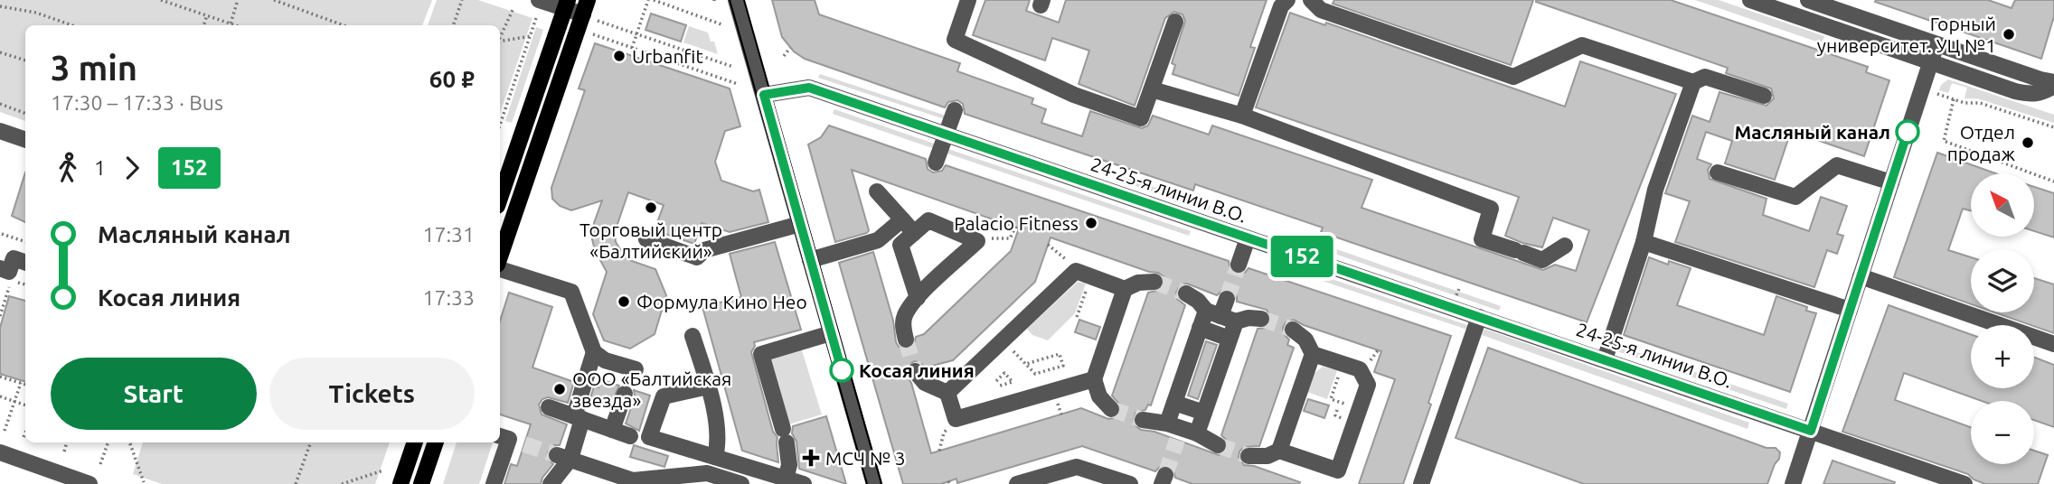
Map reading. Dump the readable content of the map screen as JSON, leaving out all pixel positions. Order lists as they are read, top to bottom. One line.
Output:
{"streets":{"street":["24-25-я линии В.О."]},"places":{"other":["Горный университет. УЦ №1","Urbanfit","Масляный канал","Отдел продаж","Торговый центр «Балтийский»","Palacio Fitness","Формула Кино Нео","Косая линия","ООО «Балтийская звезда»"],"health":["МСЧ № 3"]},"lines":["bus line 152"],"north":"top left","page":{"on_map":"152","heading":["3 min","17:30 – 17:33 · Bus","60 ₽"],"legs":["1","152"],"map_buttons":["+","−"],"list":[{"name":"Масляный канал","value":"17:31"},{"name":"Косая линия","value":"17:33"}],"buttons":["Start","Tickets"]}}
